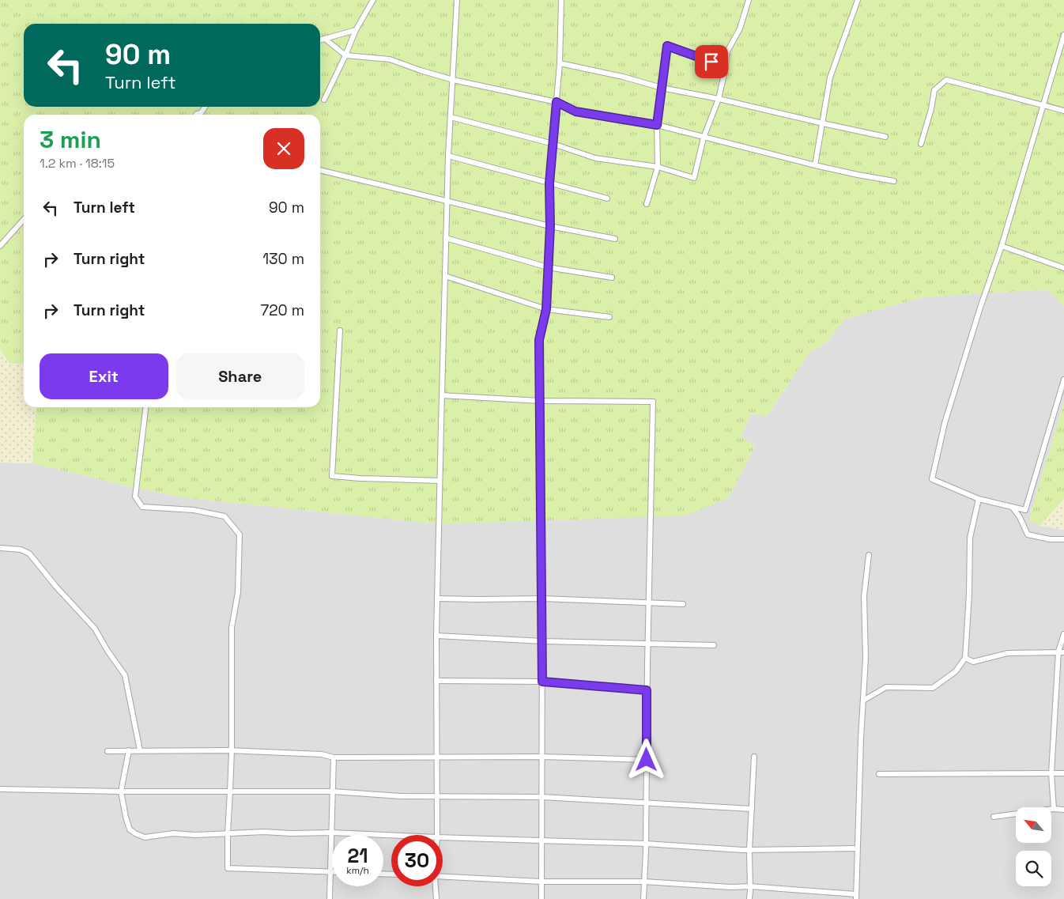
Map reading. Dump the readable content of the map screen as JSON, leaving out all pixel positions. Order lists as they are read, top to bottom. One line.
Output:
{"north":"top left","page":{"turn":["90 m","Turn left"],"heading":["3 min","1.2 km · 18:15"],"list":[{"name":"Turn left","value":"90 m"},{"name":"Turn right","value":"130 m"},{"name":"Turn right","value":"720 m"}],"buttons":["Exit","Share"],"speed":"21 km/h","limit":"30"}}
